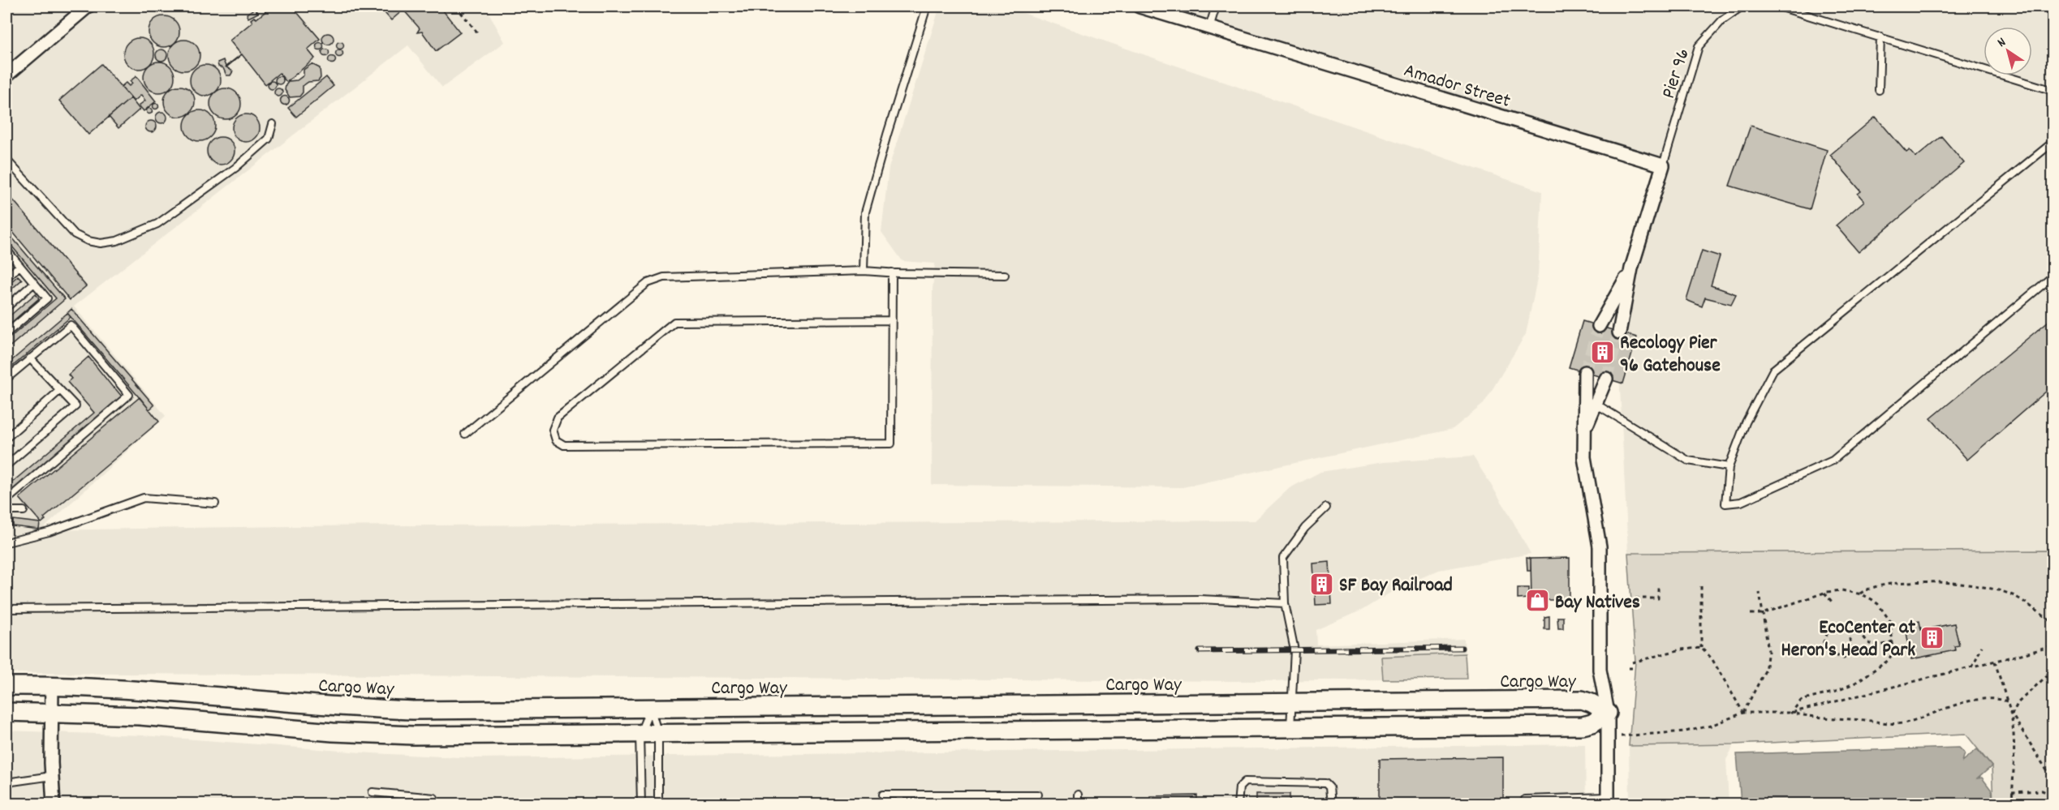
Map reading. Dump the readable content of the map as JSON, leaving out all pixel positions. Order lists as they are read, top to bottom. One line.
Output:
{"streets":{"main road":["Cargo Way"],"street":["Amador Street"],"lane":["Pier 96"]},"crossings":[["Pier 96","Amador Street"]],"places":{"building":["Recology Pier 96 Gatehouse","SF Bay Railroad","EcoCenter at Heron's Head Park"],"shop":["Bay Natives"]},"north":"top left"}
